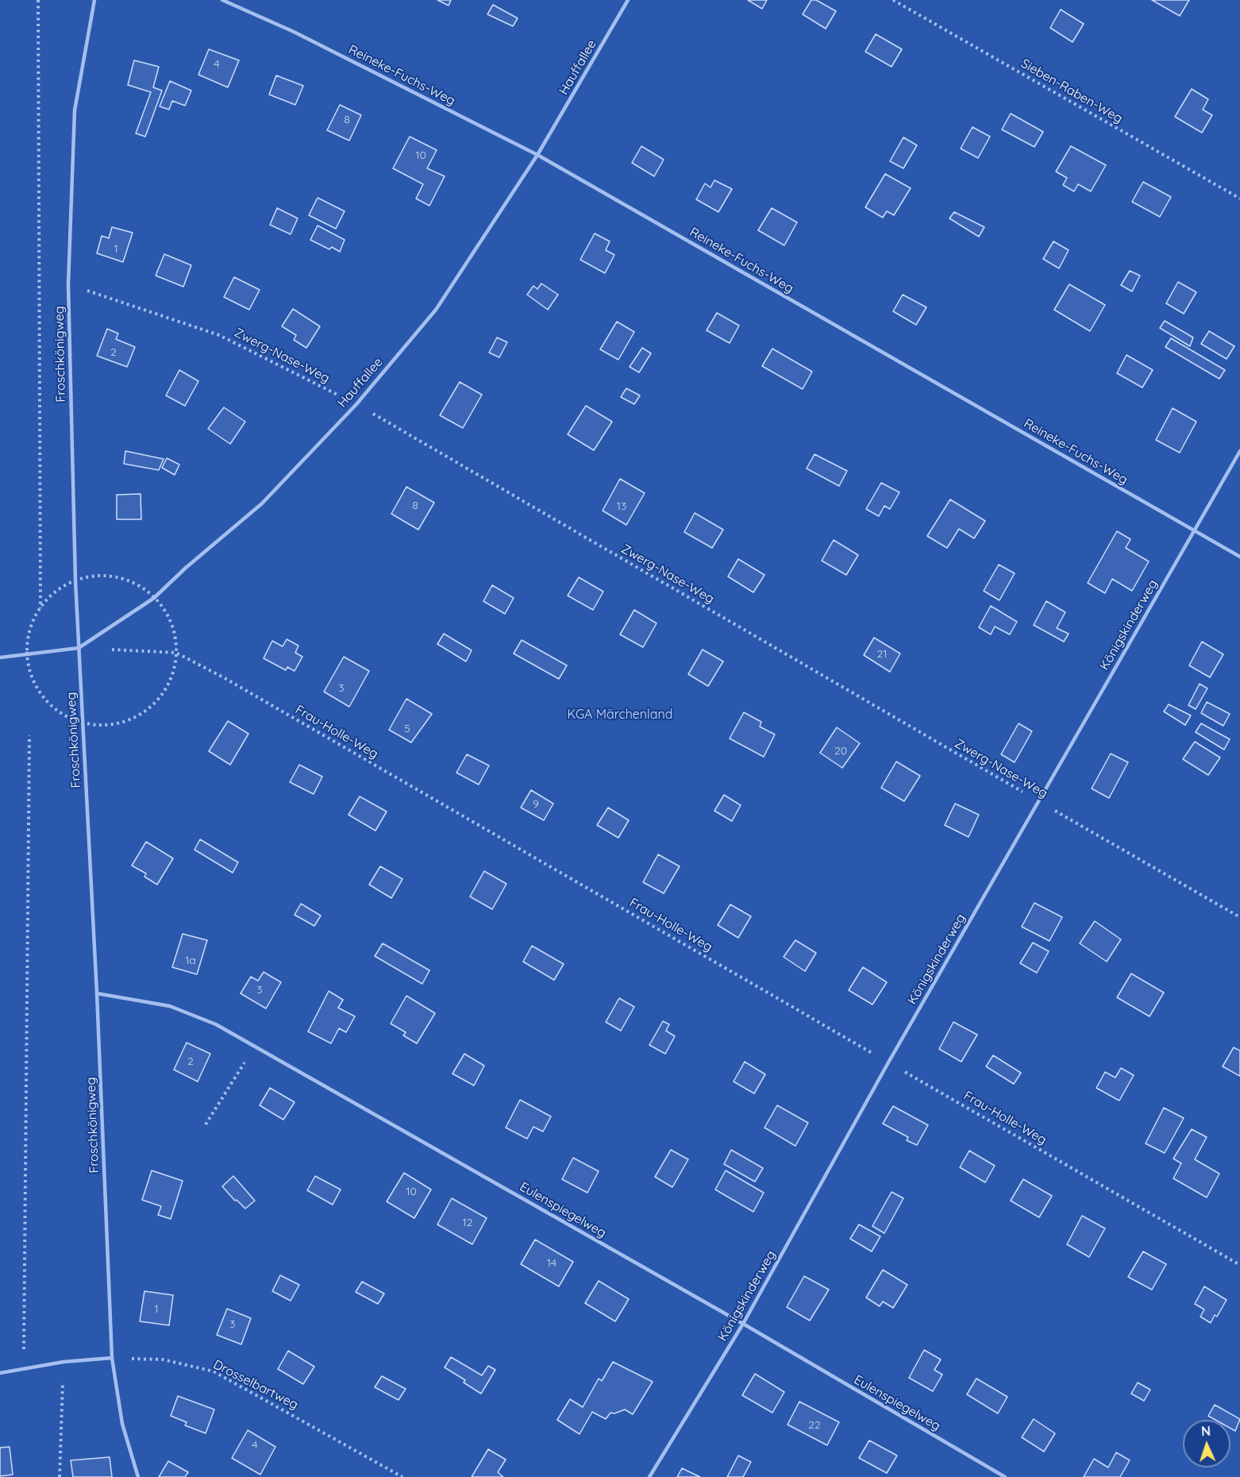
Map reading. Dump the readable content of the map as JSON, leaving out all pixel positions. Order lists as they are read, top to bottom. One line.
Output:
{"streets":{"lane":["Hauffallee","Reineke-Fuchs-Weg","Froschkönigweg","Königskinderweg","Eulenspiegelweg"],"path":["Sieben-Raben-Weg","Zwerg-Nase-Weg","Frau-Holle-Weg","Drosselbartweg"]},"crossings":[["Hauffallee","Reineke-Fuchs-Weg"],["Hauffallee","Froschkönigweg"],["Hauffallee","Zwerg-Nase-Weg"],["Hauffallee","Frau-Holle-Weg"],["Reineke-Fuchs-Weg","Königskinderweg"],["Froschkönigweg","Zwerg-Nase-Weg"],["Froschkönigweg","Frau-Holle-Weg"],["Froschkönigweg","Eulenspiegelweg"],["Froschkönigweg","Drosselbartweg"],["Zwerg-Nase-Weg","Königskinderweg"],["Königskinderweg","Frau-Holle-Weg"],["Königskinderweg","Eulenspiegelweg"]],"parks":["KGA Märchenland"],"house_numbers":["4","8","10","1","2","8","13","21","3","5","20","9","1a","3","2","10","12","14","1","3","22","4"],"north":"top"}
